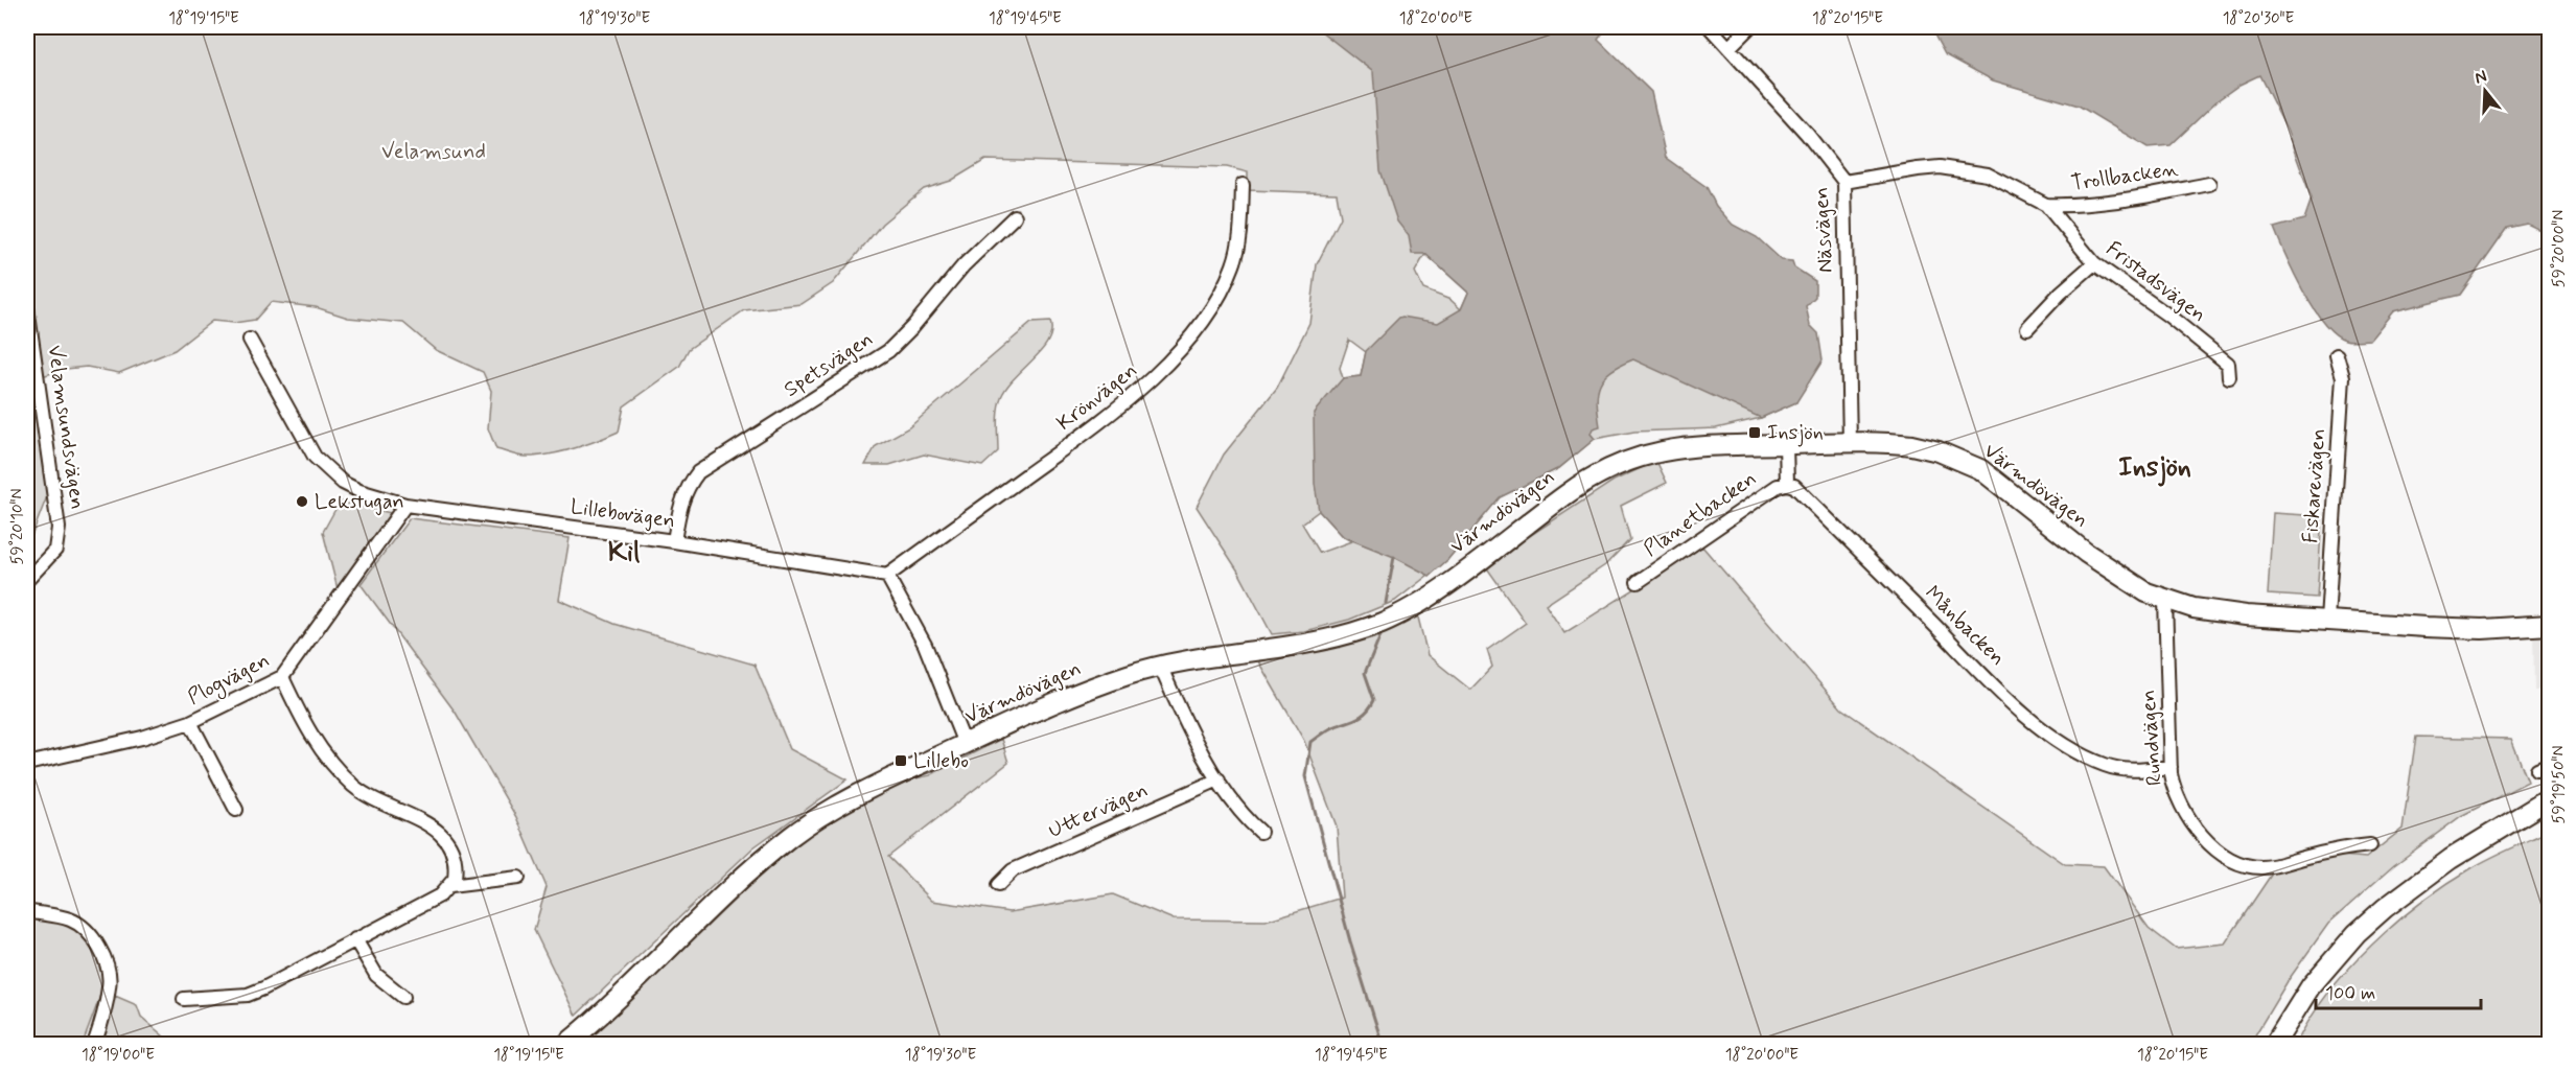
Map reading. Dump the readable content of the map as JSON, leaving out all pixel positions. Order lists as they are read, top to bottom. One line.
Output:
{"streets":{"main road":["Värmdövägen"],"street":["Trollbacken","Näsvägen","Fristadsvägen","Spetsvägen","Krönvägen","Velamsundsvägen","Fiskarevägen","Lillebovägen","Planetbacken","Månbacken","Plogvägen","Rundvägen","Uttervägen"]},"crossings":[["Trollbacken","Fristadsvägen"],["Näsvägen","Fristadsvägen"],["Näsvägen","Värmdövägen"],["Spetsvägen","Lillebovägen"],["Krönvägen","Lillebovägen"],["Värmdövägen","Fiskarevägen"],["Värmdövägen","Rundvägen"],["Lillebovägen","Plogvägen"],["Planetbacken","Månbacken"],["Månbacken","Rundvägen"]],"districts":["Insjön","Kil"],"parks":["Velamsund"],"places":{"transit":["Insjön","Lillebo"],"other":["Lekstugan"]},"scale_bar":"100 m","north":"top","coordinates":["18°19'15\"E","18°19'30\"E","18°19'45\"E","18°20'00\"E","18°20'15\"E","18°20'30\"E","59°20'00\"N","59°20'10\"N","59°19'50\"N","18°19'00\"E"]}
